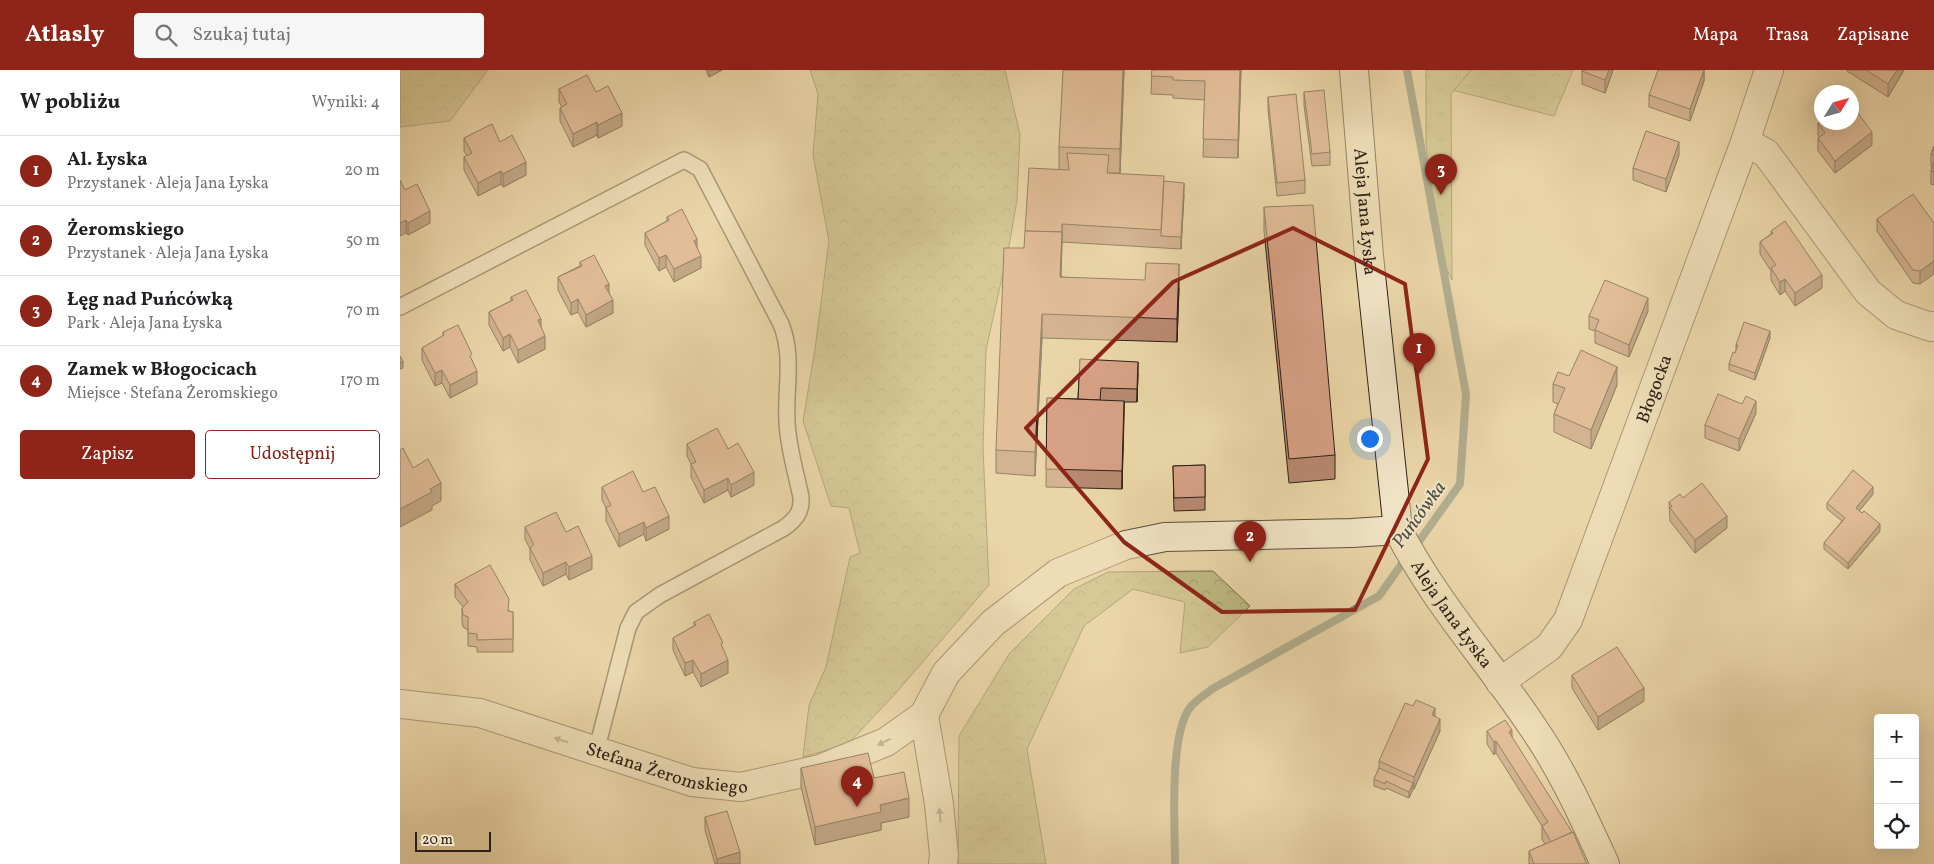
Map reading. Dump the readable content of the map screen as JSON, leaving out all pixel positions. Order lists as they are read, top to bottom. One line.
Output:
{"streets":{"street":["Aleja Jana Łyska","Błogocka","Stefana Żeromskiego"]},"crossings":[["Aleja Jana Łyska","Błogocka"]],"one_way":["Stefana Żeromskiego"],"water":["Puńcówka"],"scale_bar":"20 m","north":"top right","page":{"header":"Atlasly","search":"Szukaj tutaj","nav":["Mapa","Trasa","Zapisane"],"heading":["W pobliżu","Wyniki: 4"],"list":[{"mark":"1","name":"Al. Łyska","note":"Przystanek · Aleja Jana Łyska","value":"20 m"},{"mark":"2","name":"Żeromskiego","note":"Przystanek · Aleja Jana Łyska","value":"50 m"},{"mark":"3","name":"Łęg nad Puńcówką","note":"Park · Aleja Jana Łyska","value":"70 m"},{"mark":"4","name":"Zamek w Błogocicach","note":"Miejsce · Stefana Żeromskiego","value":"170 m"}],"pins":["3","1","2","4"],"buttons":["Zapisz","Udostępnij"],"map_buttons":["+","−"],"scale":"20 m"}}
